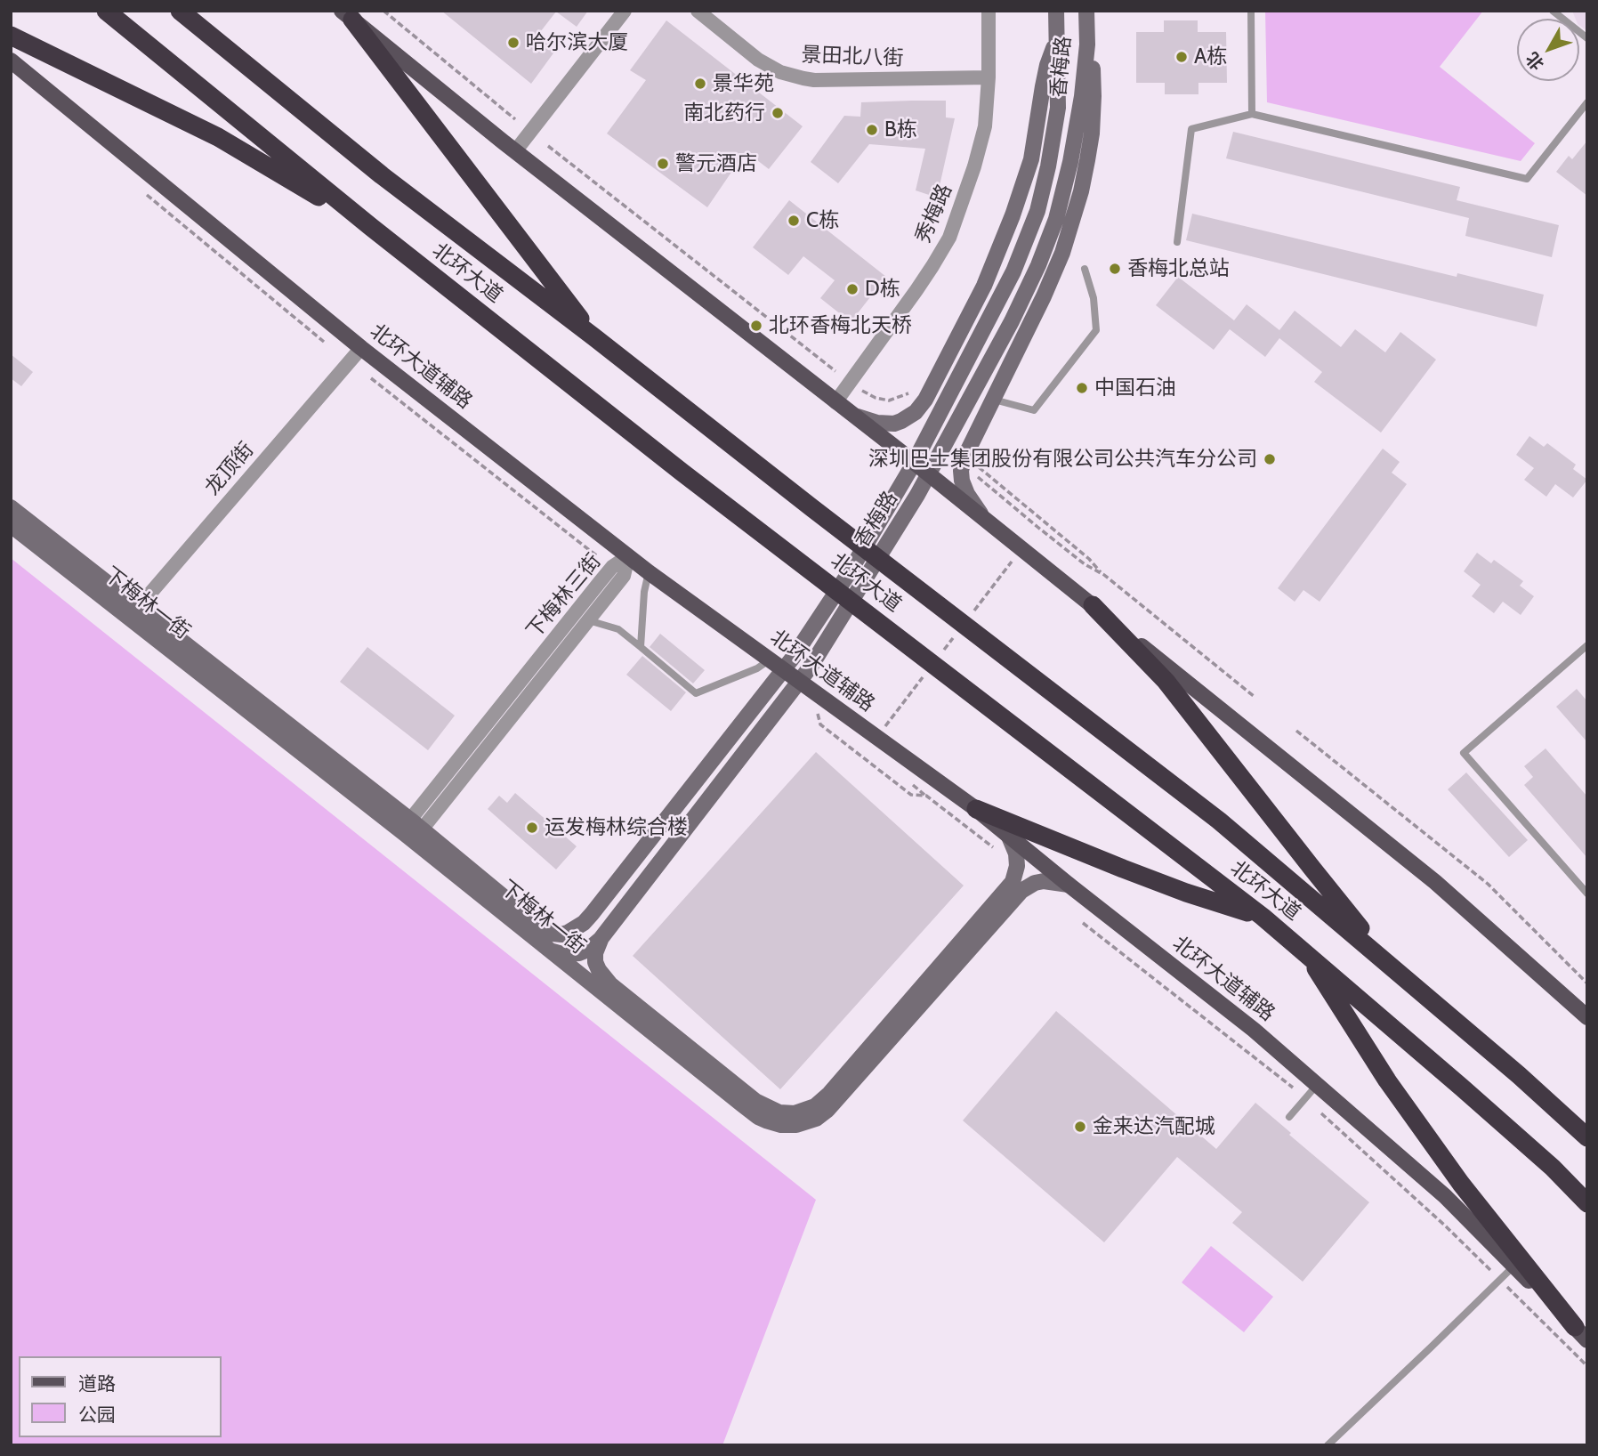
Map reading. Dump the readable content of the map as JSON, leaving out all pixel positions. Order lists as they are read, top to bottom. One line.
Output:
{"streets":{"highway":["北环大道"],"main road":["香梅路","北环大道辅路","下梅林一街"],"street":["景田北八街","秀梅路","龙顶街","下梅林三街"]},"crossings":[["景田北八街","秀梅路"],["香梅路","下梅林一街"],["北环大道辅路","龙顶街"],["北环大道辅路","下梅林三街"],["龙顶街","下梅林一街"],["下梅林三街","下梅林一街"]],"places":["哈尔滨大厦","A栋","景华苑","南北药行","B栋","警元酒店","C栋","香梅北总站","D栋","北环香梅北天桥","中国石油","深圳巴士集团股份有限公司公共汽车分公司","运发梅林综合楼","金来达汽配城"],"legend":["道路","公园"],"north":"bottom left"}
